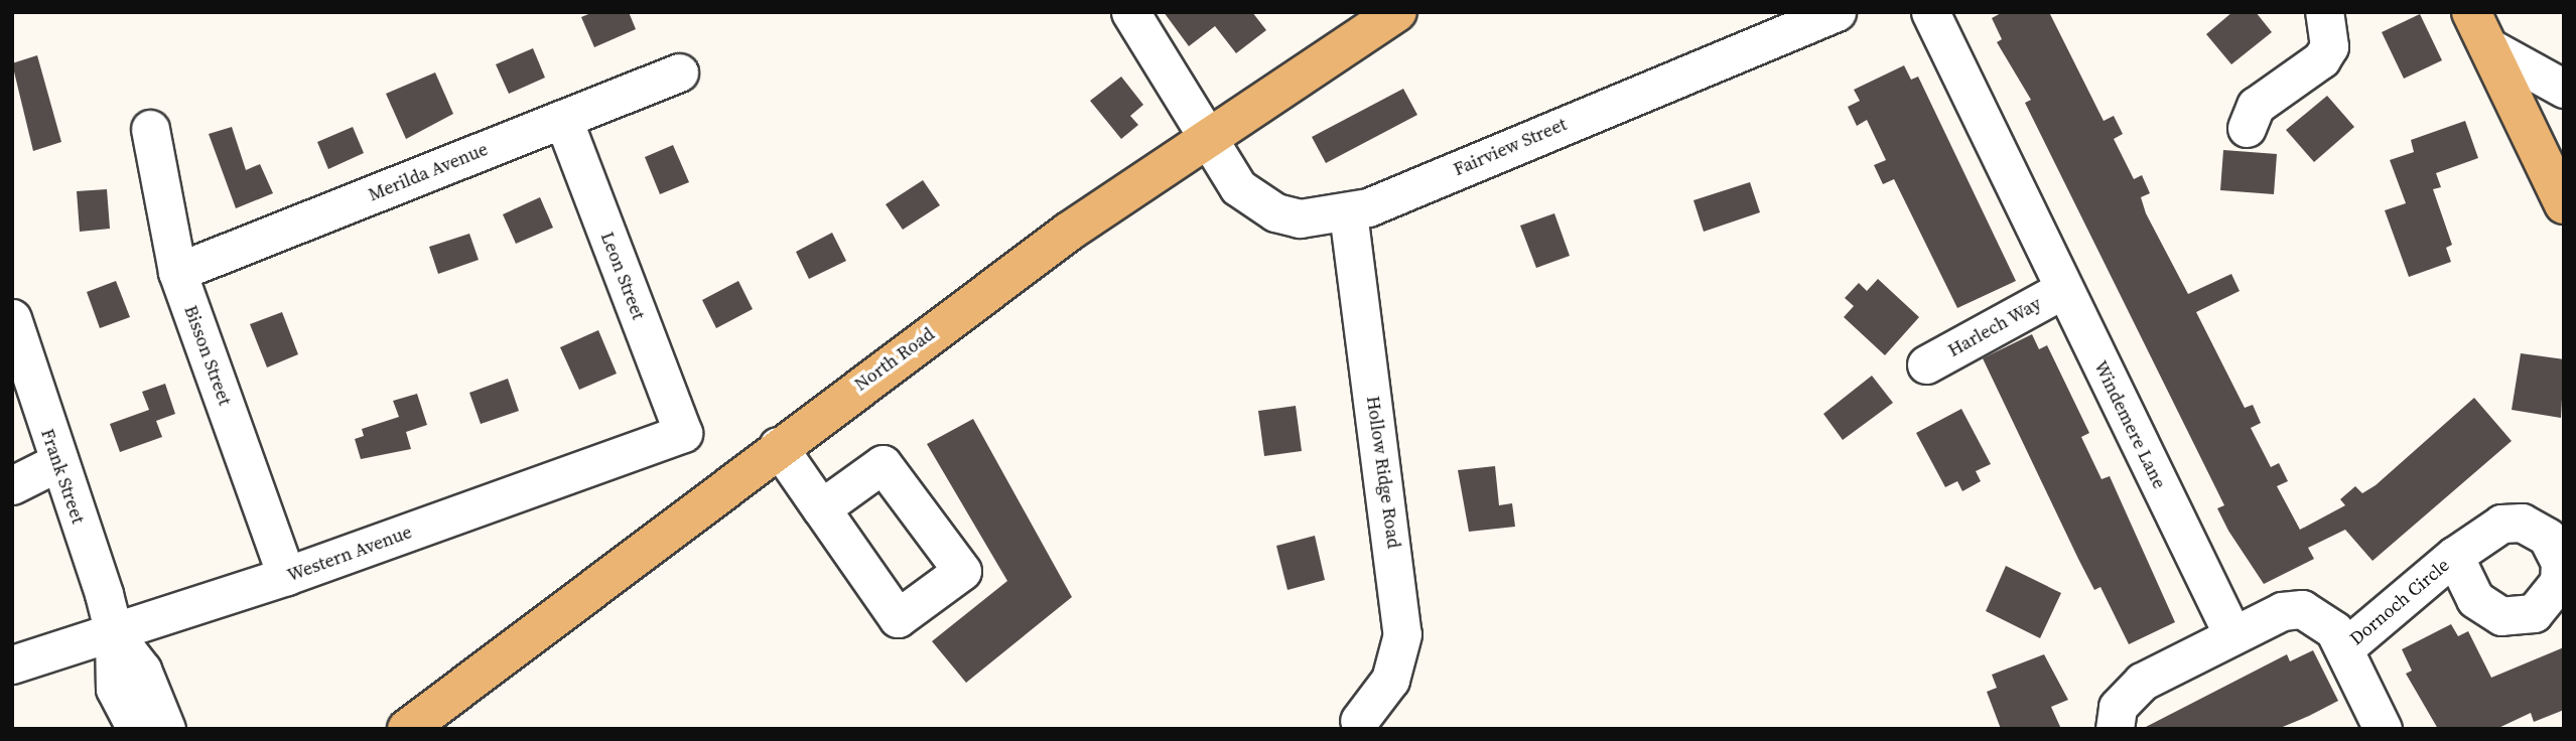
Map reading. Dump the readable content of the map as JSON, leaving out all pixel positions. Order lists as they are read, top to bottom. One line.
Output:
{"streets":{"main road":["North Road"],"street":["Fairview Street","Merilda Avenue","Leon Street","Harlech Way","Bisson Street","Windemere Lane","Hollow Ridge Road","Frank Street","Western Avenue","Dornoch Circle"]},"crossings":[["Fairview Street","North Road"],["Fairview Street","Hollow Ridge Road"],["Merilda Avenue","Leon Street"],["Merilda Avenue","Bisson Street"],["Leon Street","Western Avenue"],["Harlech Way","Windemere Lane"],["Bisson Street","Western Avenue"],["Frank Street","Western Avenue"]]}
